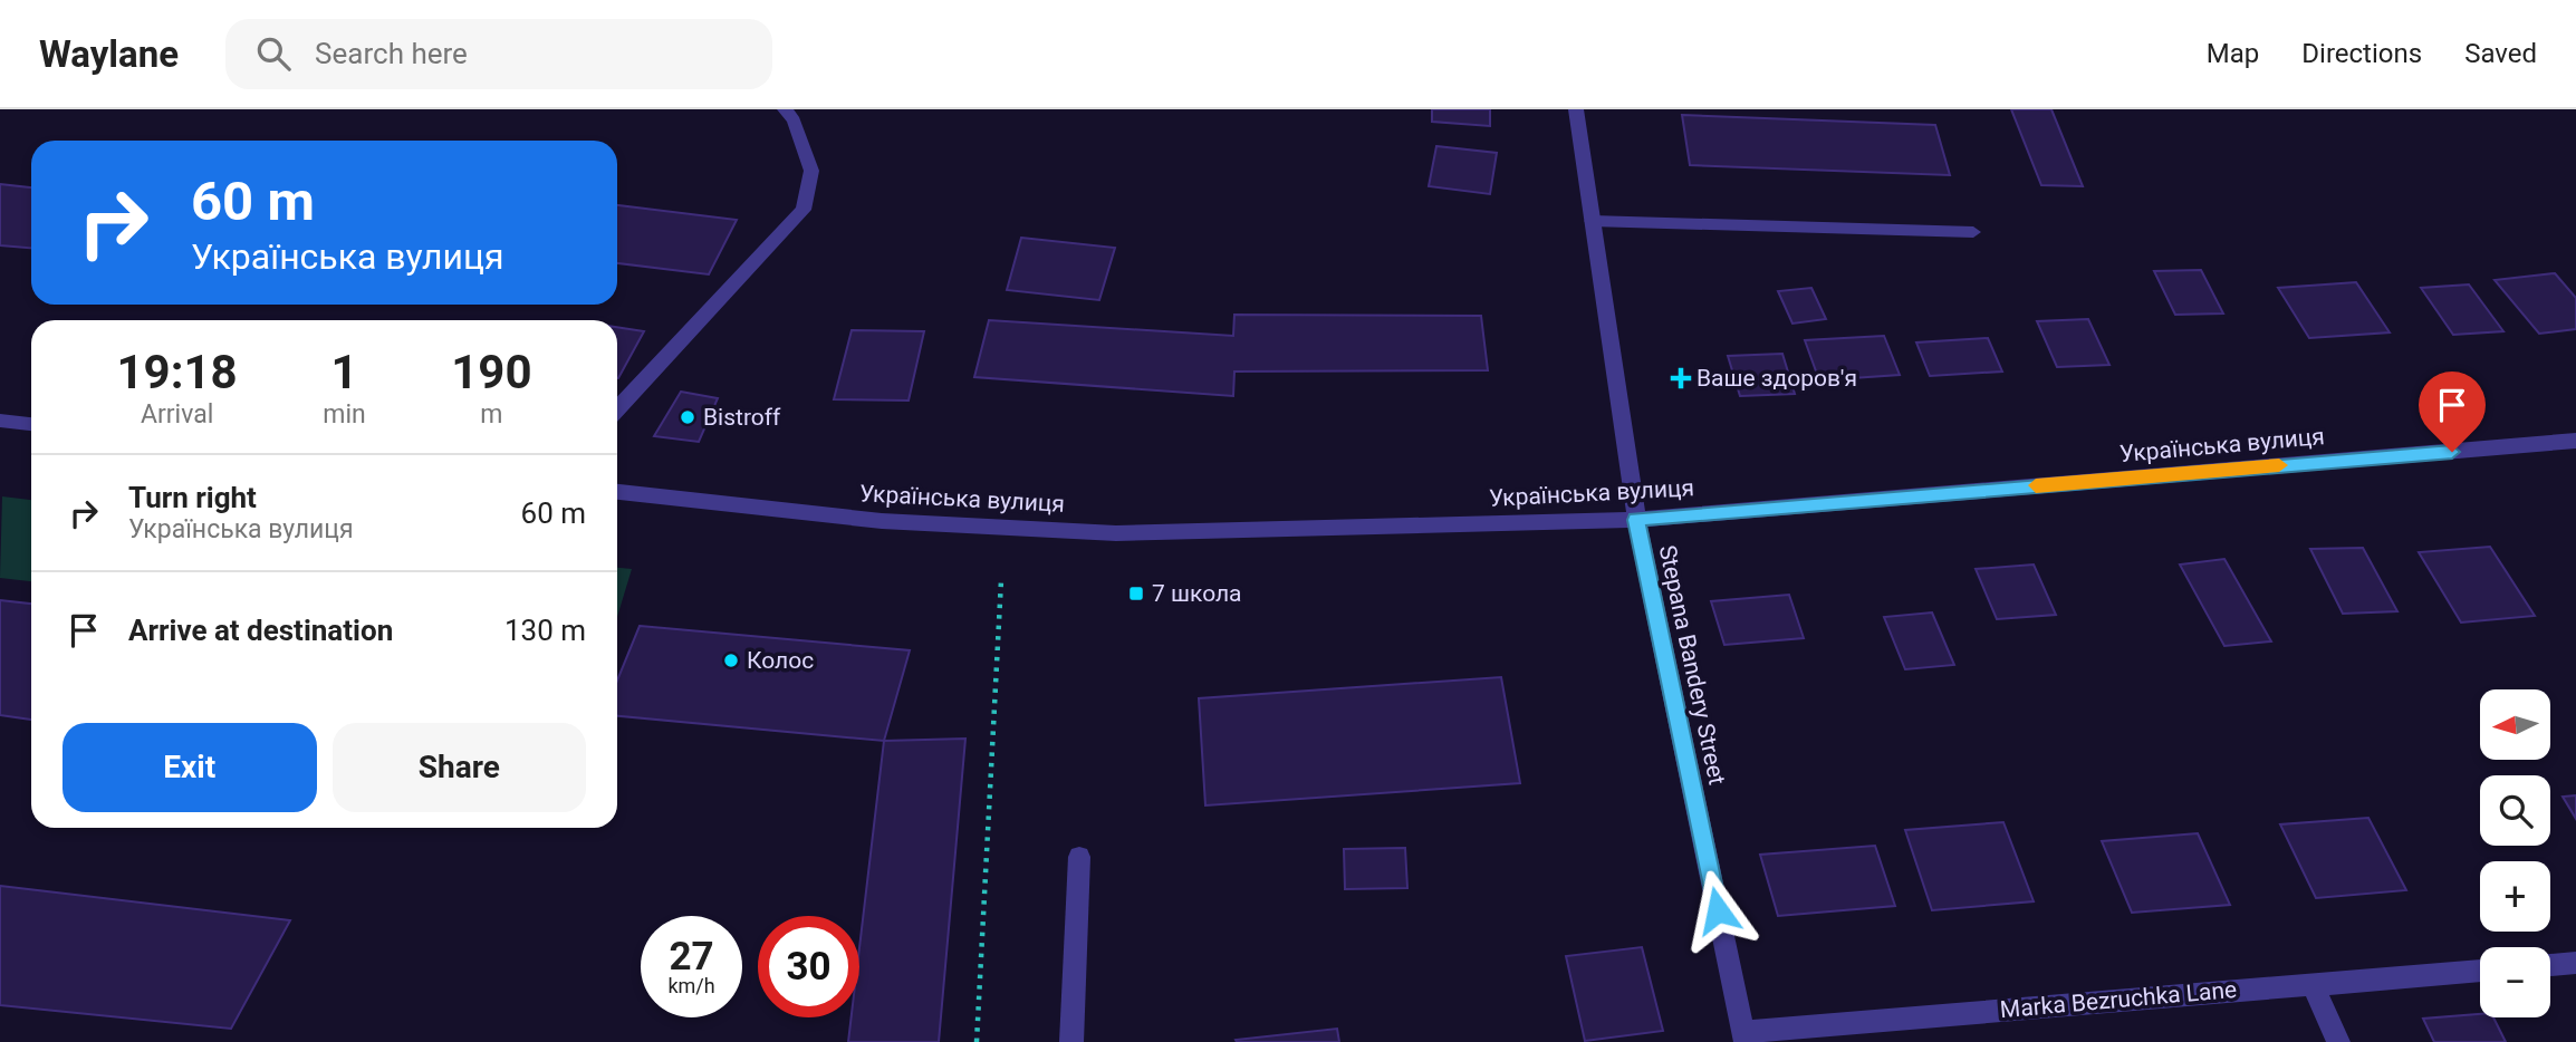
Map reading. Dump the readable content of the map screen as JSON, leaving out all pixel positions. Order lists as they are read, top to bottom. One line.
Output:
{"streets":{"street":["Українська вулиця","Stepana Bandery Street","Marka Bezruchka Lane"]},"crossings":[["Українська вулиця","Stepana Bandery Street"],["Stepana Bandery Street","Marka Bezruchka Lane"]],"places":{"health":["Ваше здоров'я"],"other":["Bistroff","Колос"],"transit":["7 школа"]},"north":"left","page":{"header":"Waylane","search":"Search here","nav":["Map","Directions","Saved"],"turn":["60 m","Українська вулиця"],"eta":["19:18","Arrival","1","min","190","m"],"list":[{"name":"Turn right","note":"Українська вулиця","value":"60 m"},{"name":"Arrive at destination","value":"130 m"}],"map_buttons":["+","−"],"buttons":["Exit","Share"],"speed":"27 km/h","limit":"30"}}
